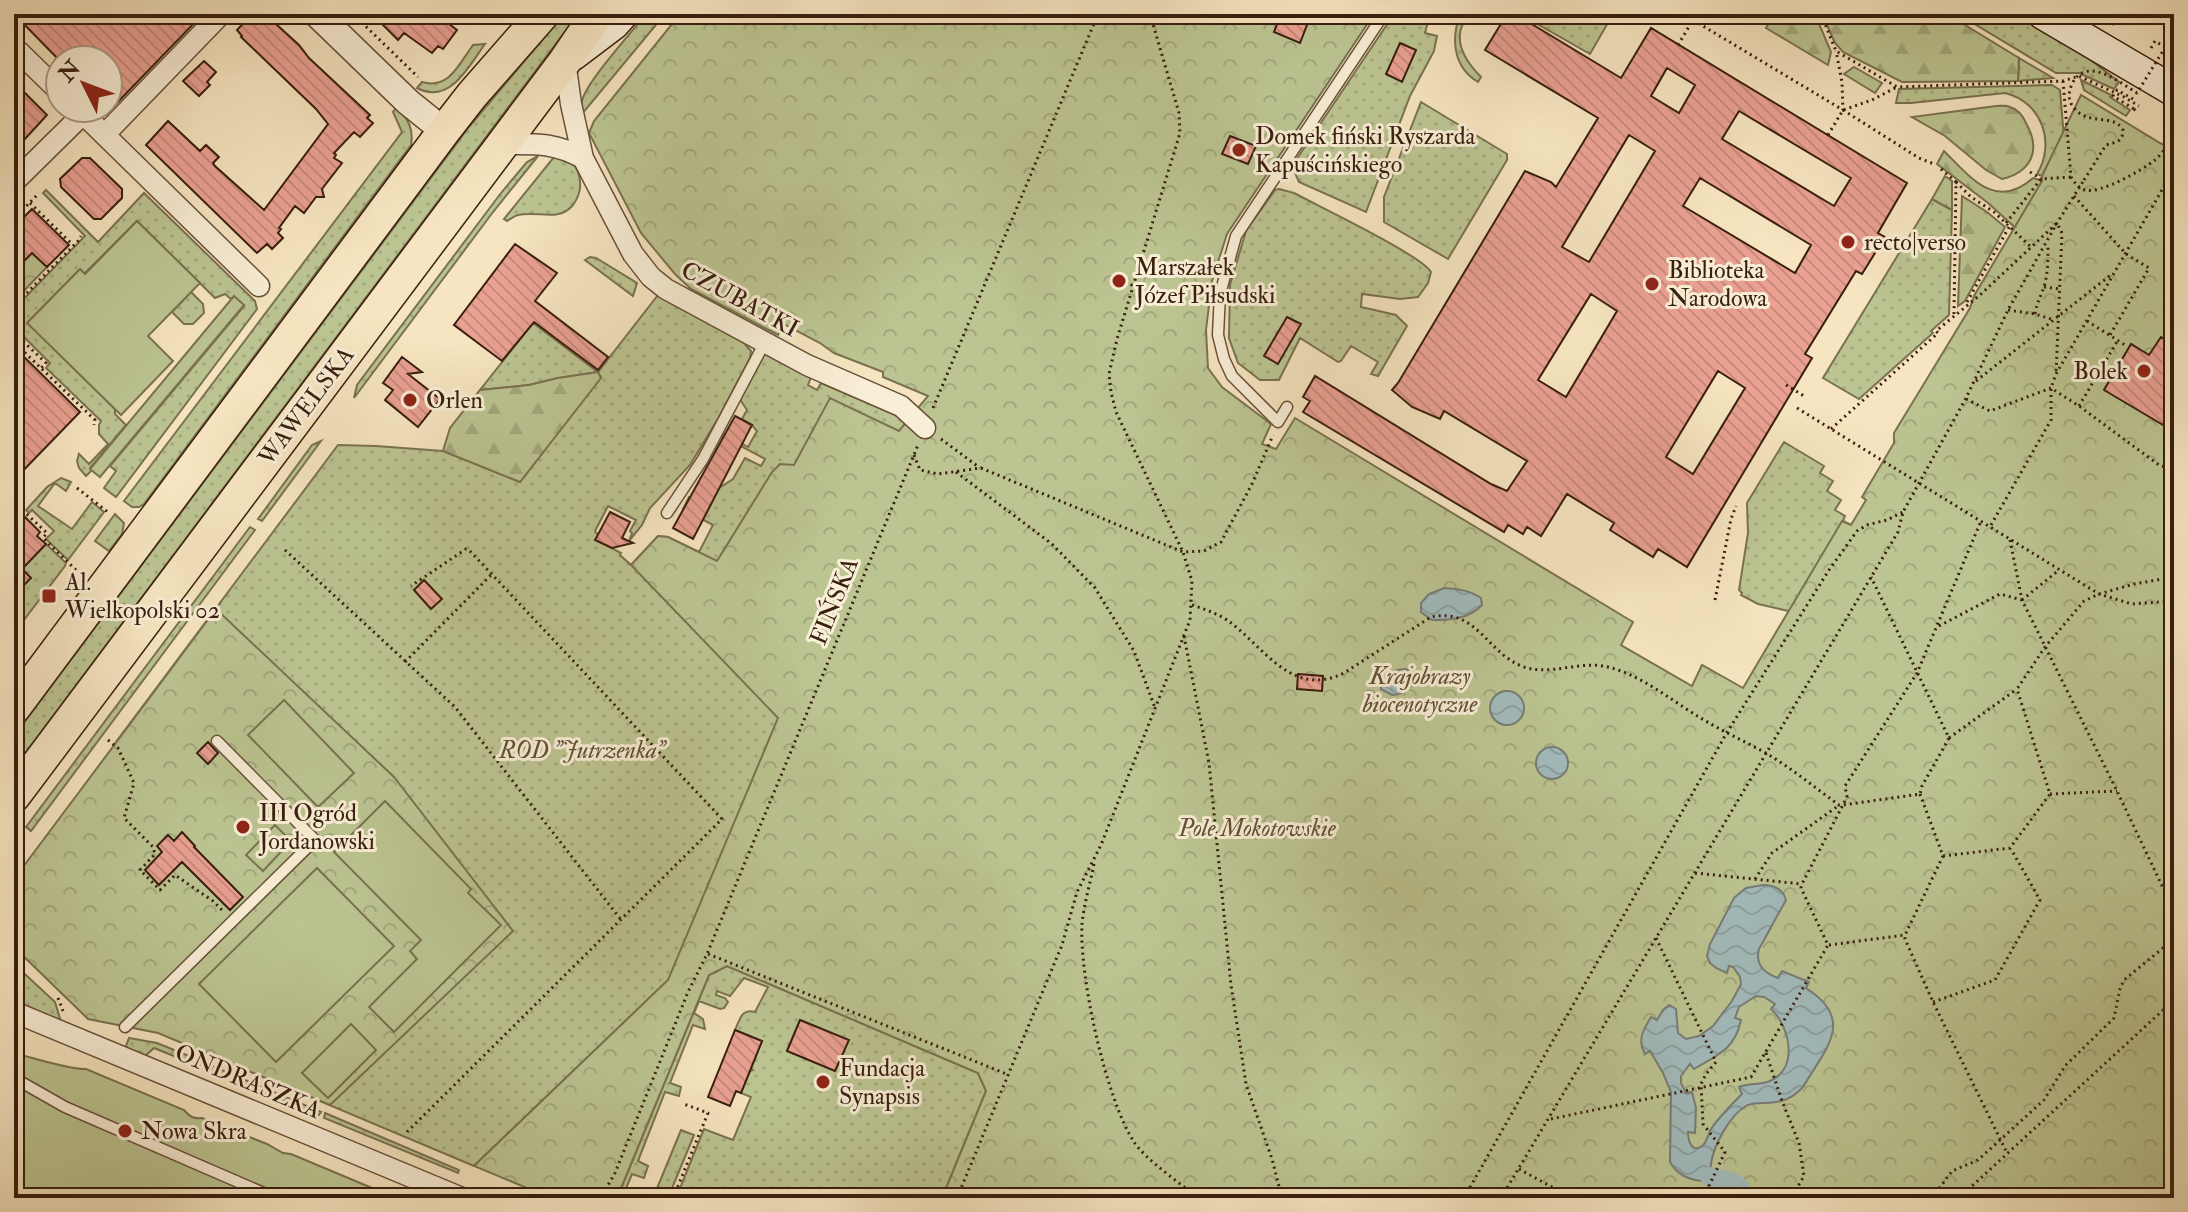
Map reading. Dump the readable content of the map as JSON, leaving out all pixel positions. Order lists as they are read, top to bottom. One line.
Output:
{"streets":{"main road":["WAWELSKA"],"street":["CZUBATKI","ONDRASZKA"],"path":["FIŃSKA"]},"crossings":[["CZUBATKI","WAWELSKA"],["CZUBATKI","FIŃSKA"]],"parks":["Krajobrazy biocenotyczne","ROD \"Jutrzenka\"","Pole Mokotowskie"],"places":{"other":["Domek fiński Ryszarda Kapuścińskiego","recto|verso","Marszałek Józef Piłsudski","Biblioteka Narodowa","Bolek","Orlen","III Ogród Jordanowski","Fundacja Synapsis","Nowa Skra"],"transit":["Al. Wielkopolski 02"]},"north":"top left"}
